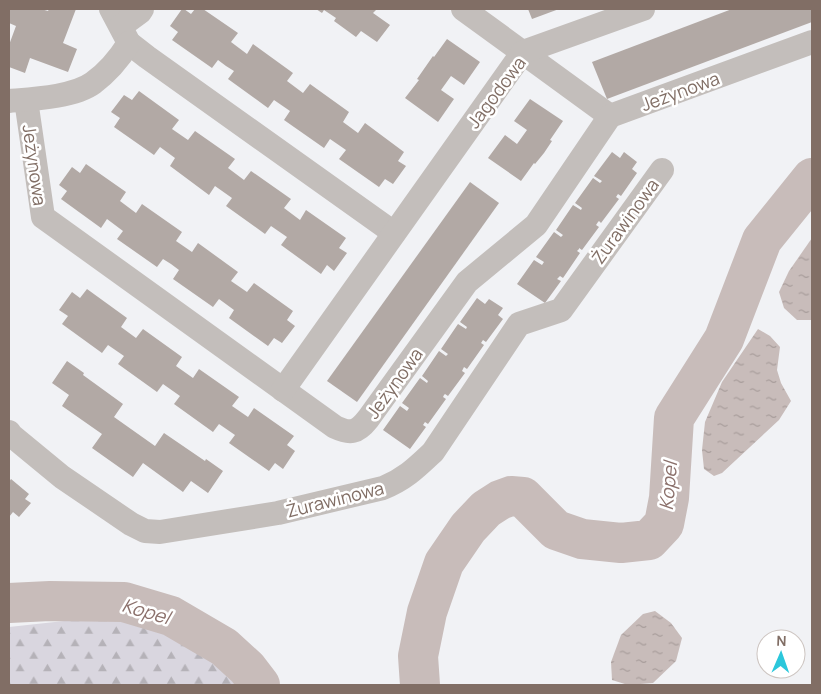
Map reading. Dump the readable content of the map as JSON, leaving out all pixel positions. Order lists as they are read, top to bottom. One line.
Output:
{"streets":{"street":["Jeżynowa","Jagodowa","Żurawinowa"]},"crossings":[["Jeżynowa","Jagodowa"]],"water":["Kopel"],"north":"top"}
